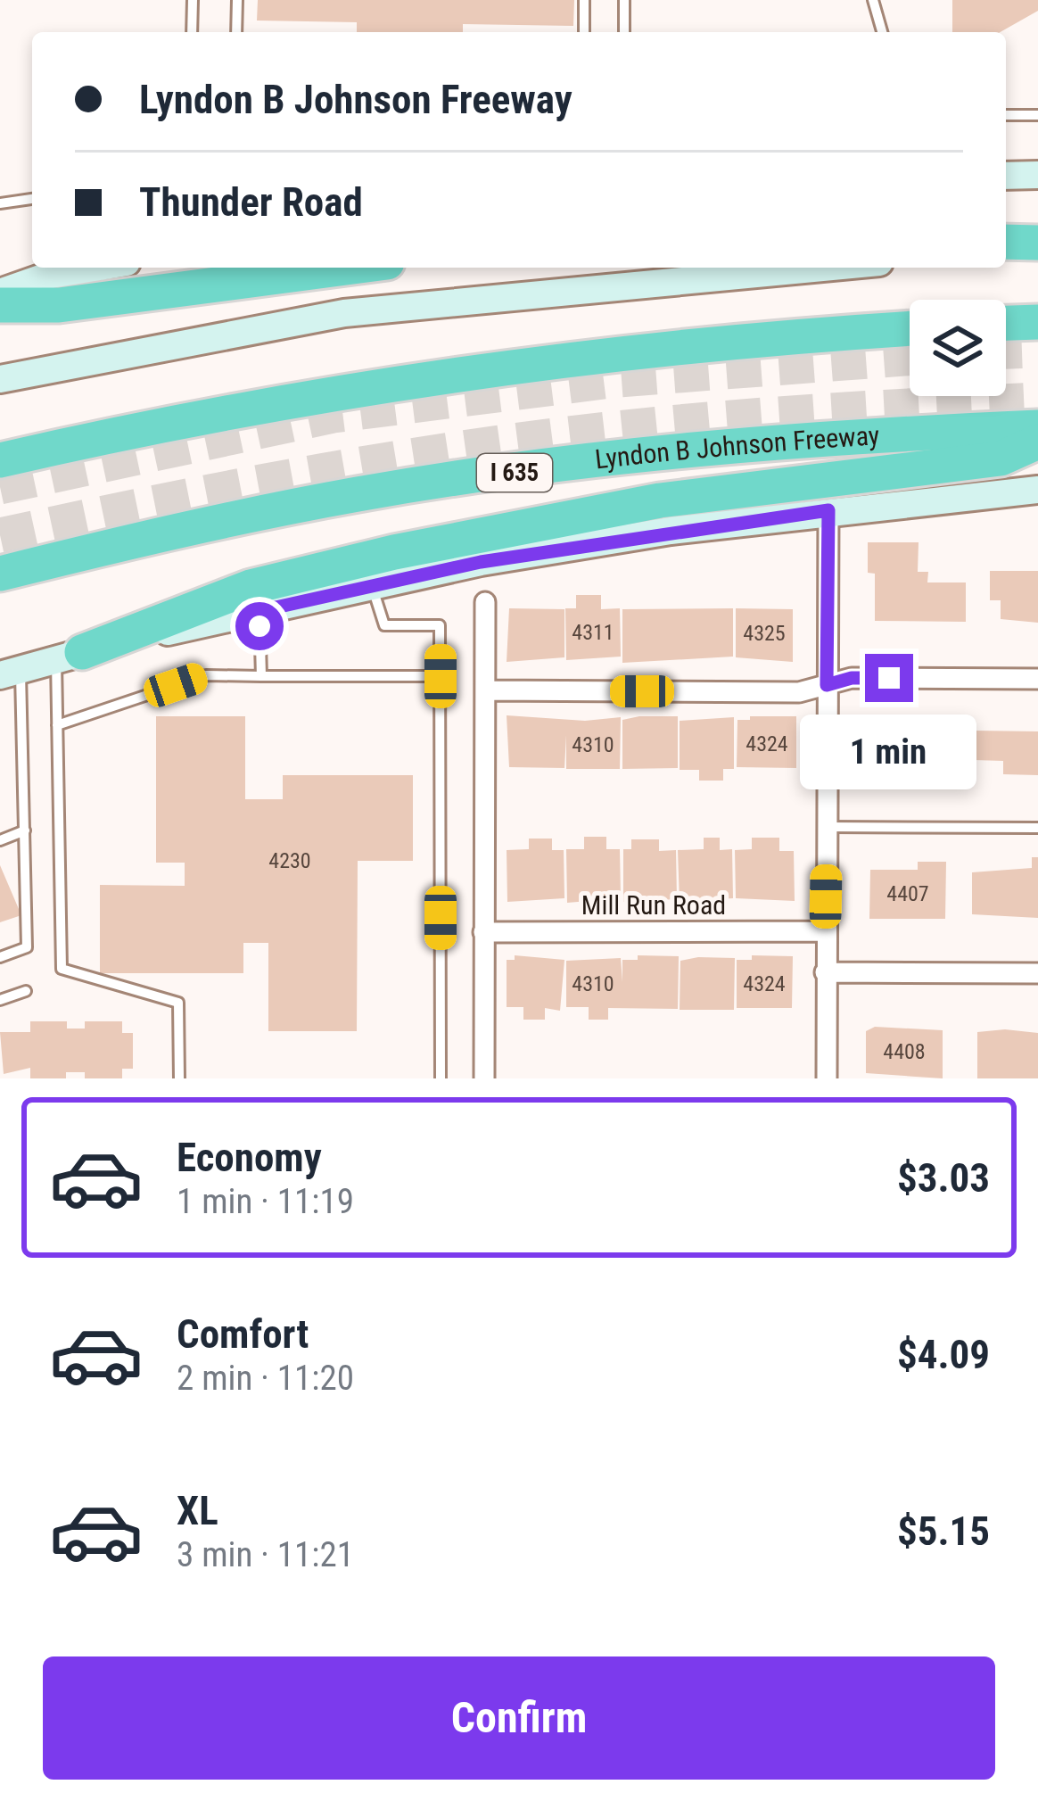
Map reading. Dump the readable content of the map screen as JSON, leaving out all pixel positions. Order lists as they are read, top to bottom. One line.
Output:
{"streets":{"highway":["Lyndon B Johnson Freeway","I 635"],"street":["Mill Run Road"]},"house_numbers":["4311","4325","4324","4310","4230","4407","4310","4324","4408"],"page":{"banner":["Lyndon B Johnson Freeway","Thunder Road"],"bubble":"1 min","list":[{"name":"Economy","note":"1 min · 11:19","value":"$3.03"},{"name":"Comfort","note":"2 min · 11:20","value":"$4.09"},{"name":"XL","note":"3 min · 11:21","value":"$5.15"}],"buttons":"Confirm"}}
